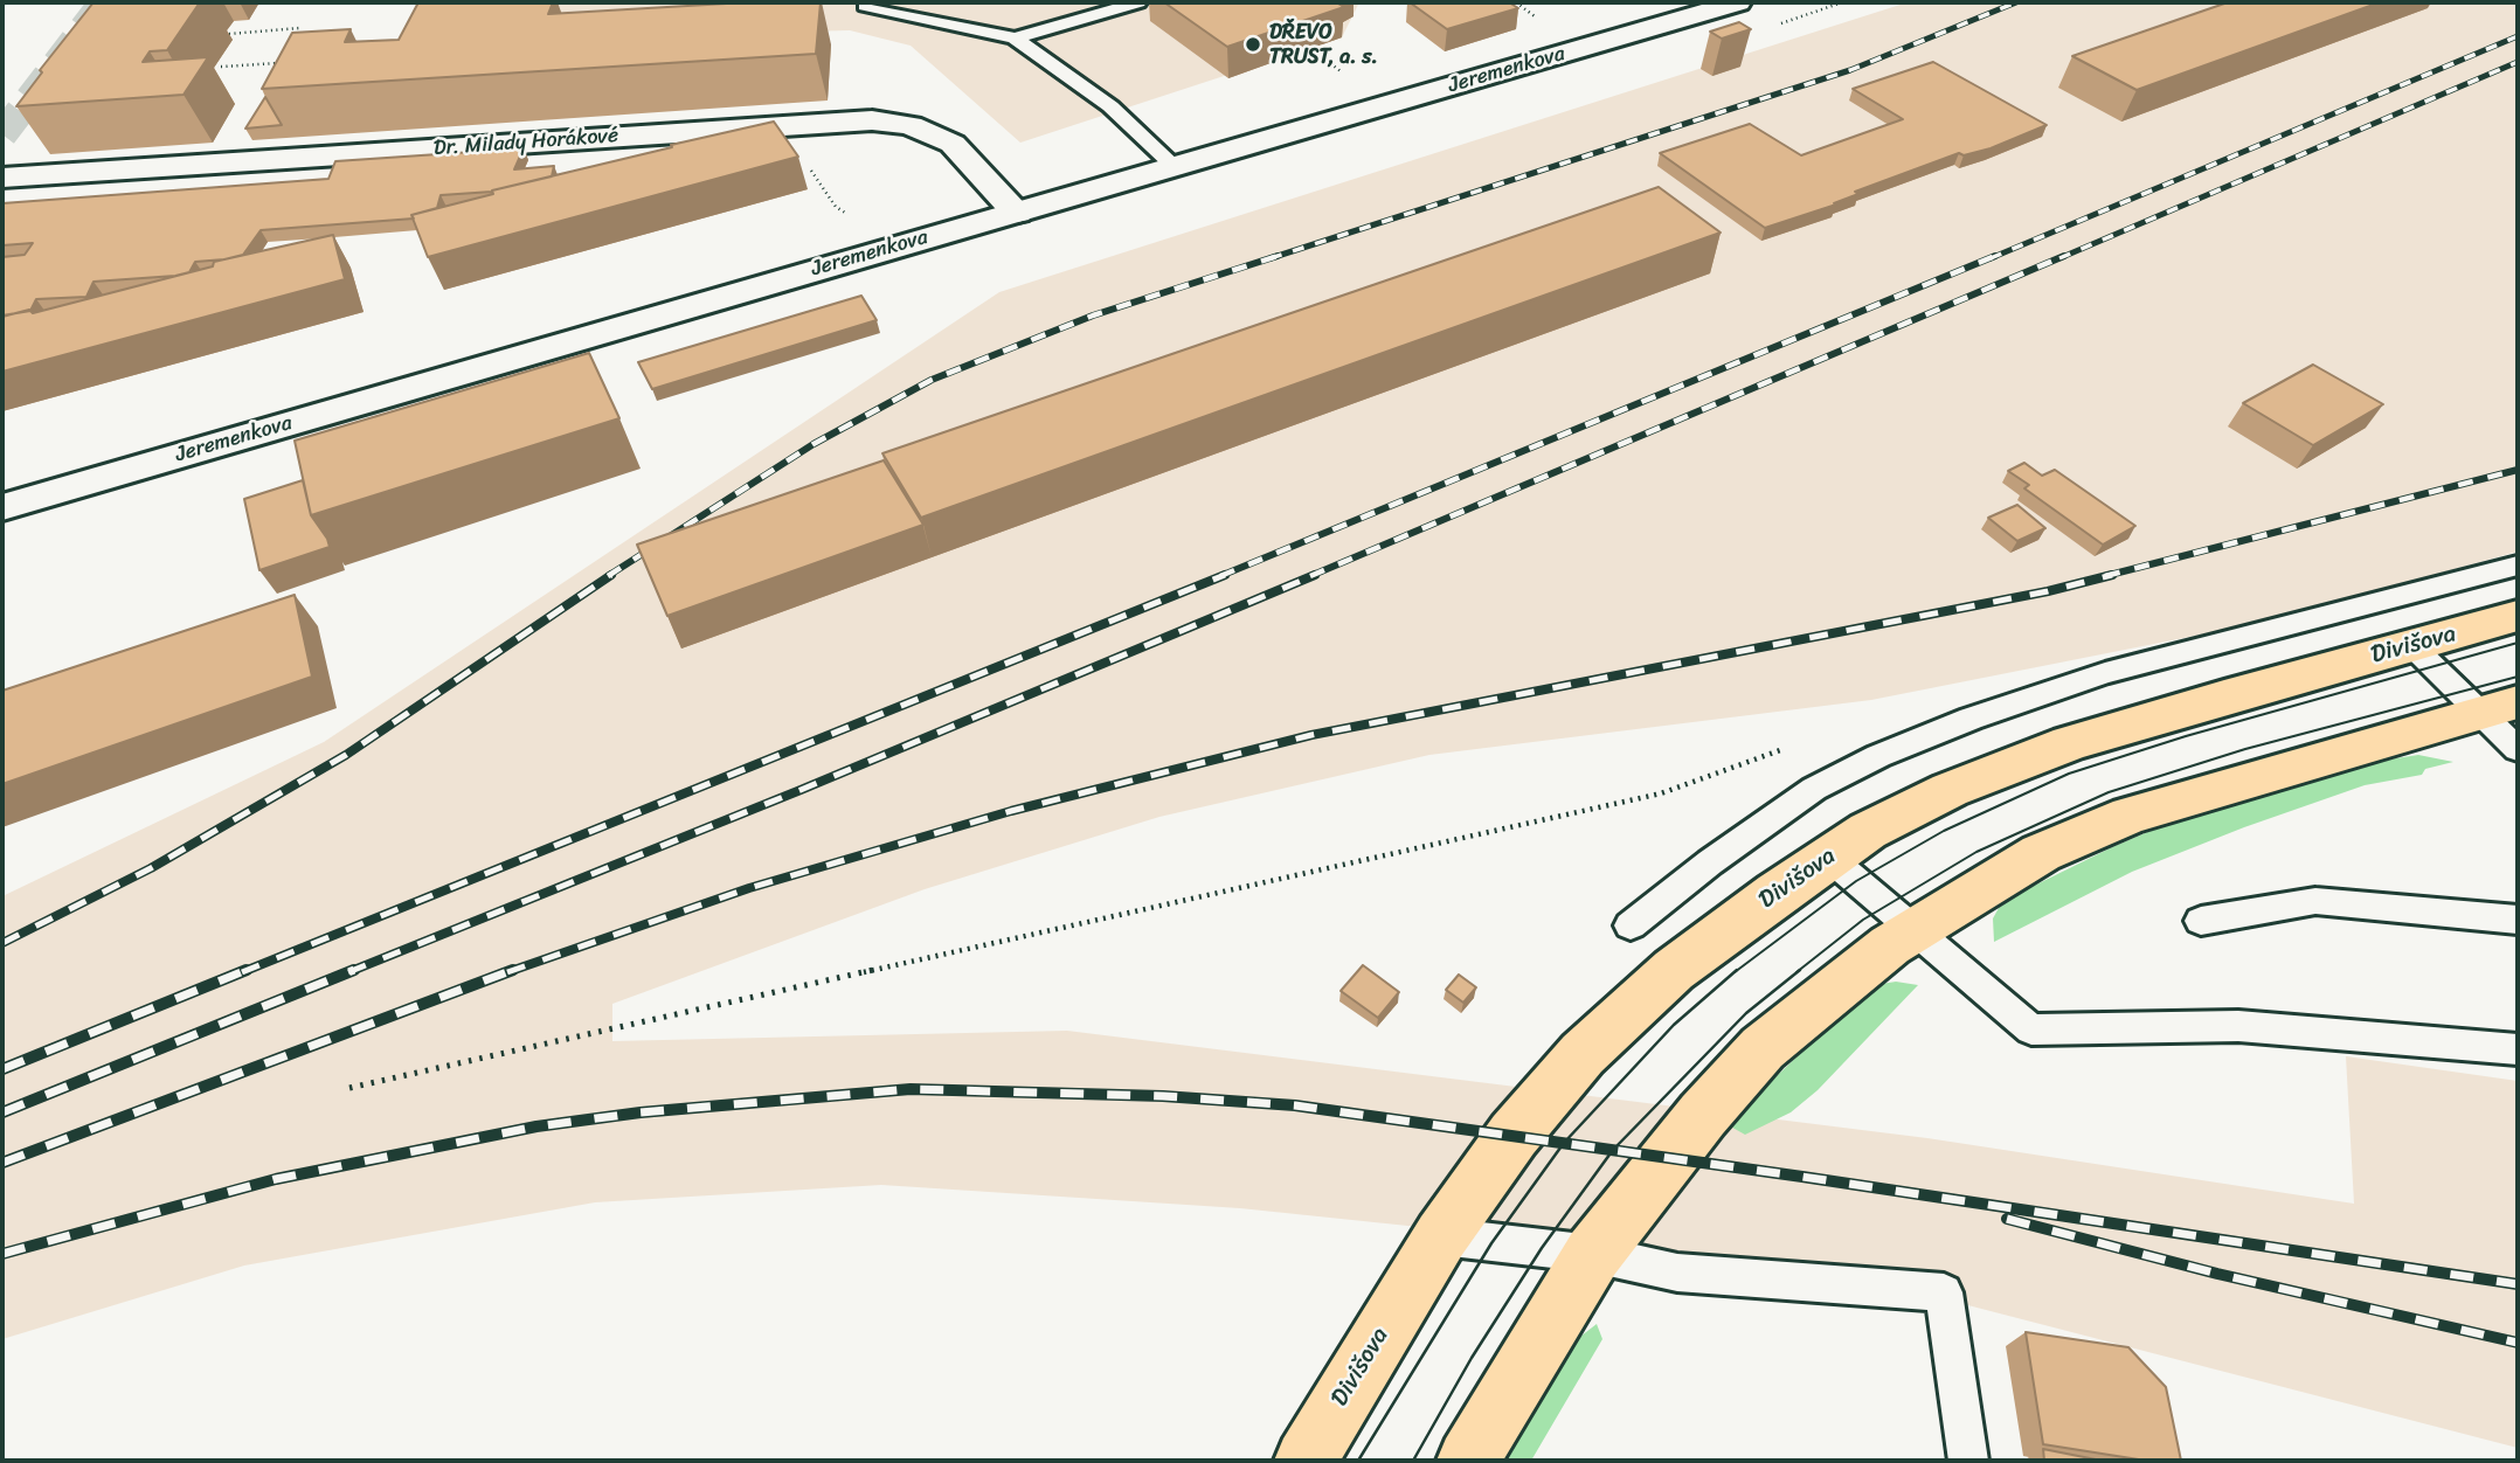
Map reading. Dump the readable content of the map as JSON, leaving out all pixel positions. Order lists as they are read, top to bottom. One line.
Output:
{"streets":{"main road":["Divišova"],"street":["Jeremenkova","Dr. Milady Horákové"]},"crossings":[["Jeremenkova","Dr. Milady Horákové"]],"places":["DŘEVO TRUST, a. s."]}
